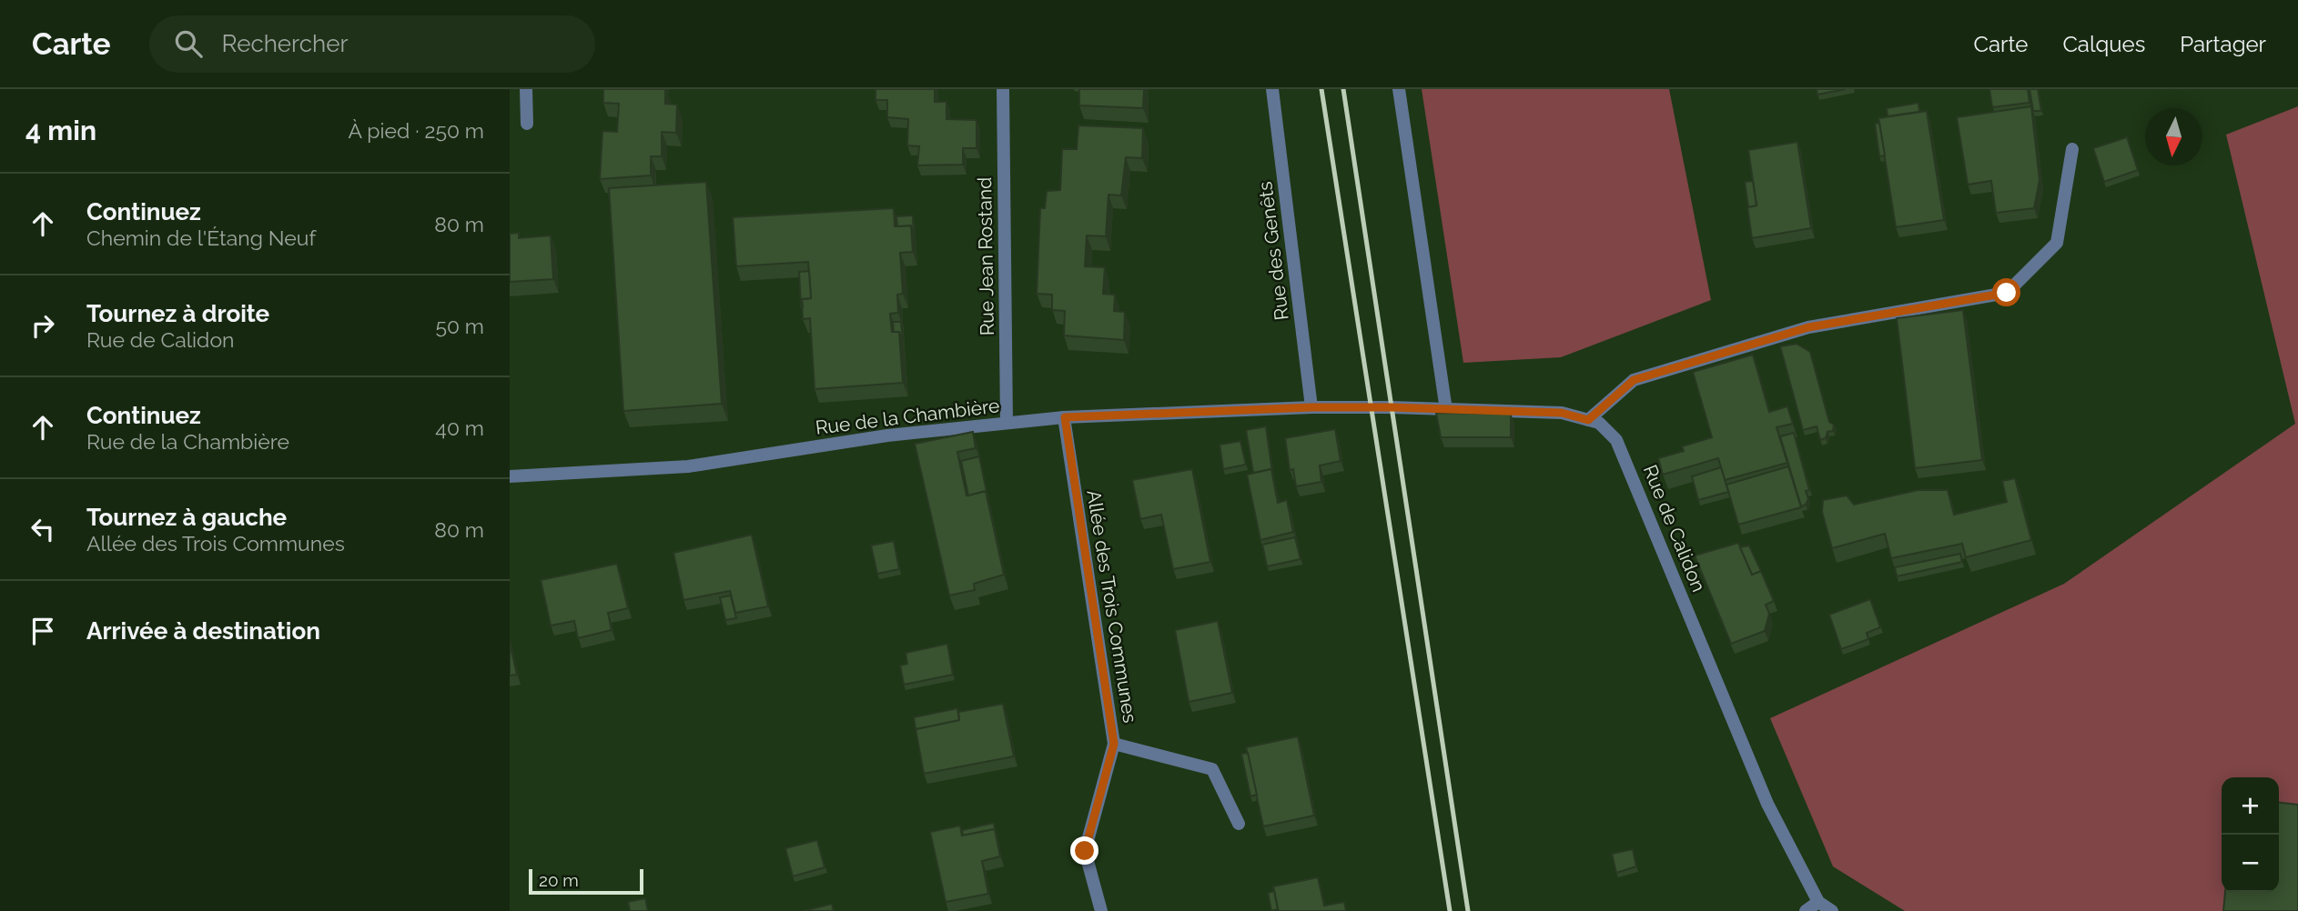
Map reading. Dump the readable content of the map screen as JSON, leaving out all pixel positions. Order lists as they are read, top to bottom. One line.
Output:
{"streets":{"street":["Rue des Genêts","Rue Jean Rostand","Rue de la Chambière","Rue de Calidon","Allée des Trois Communes"]},"crossings":[["Rue des Genêts","Rue de la Chambière"],["Rue des Genêts","Rue de Calidon"],["Rue Jean Rostand","Rue de la Chambière"],["Rue de la Chambière","Rue de Calidon"],["Rue de la Chambière","Allée des Trois Communes"]],"scale_bar":"20 m","north":"bottom","page":{"header":"Carte","search":"Rechercher","nav":["Carte","Calques","Partager"],"heading":["4 min","À pied · 250 m"],"list":[["Continuez","Chemin de l'Étang Neuf","80 m"],["Tournez à droite","Rue de Calidon","50 m"],["Continuez","Rue de la Chambière","40 m"],["Tournez à gauche","Allée des Trois Communes","80 m"],"Arrivée à destination"],"map_buttons":["+","−"],"scale":"20 m"}}
